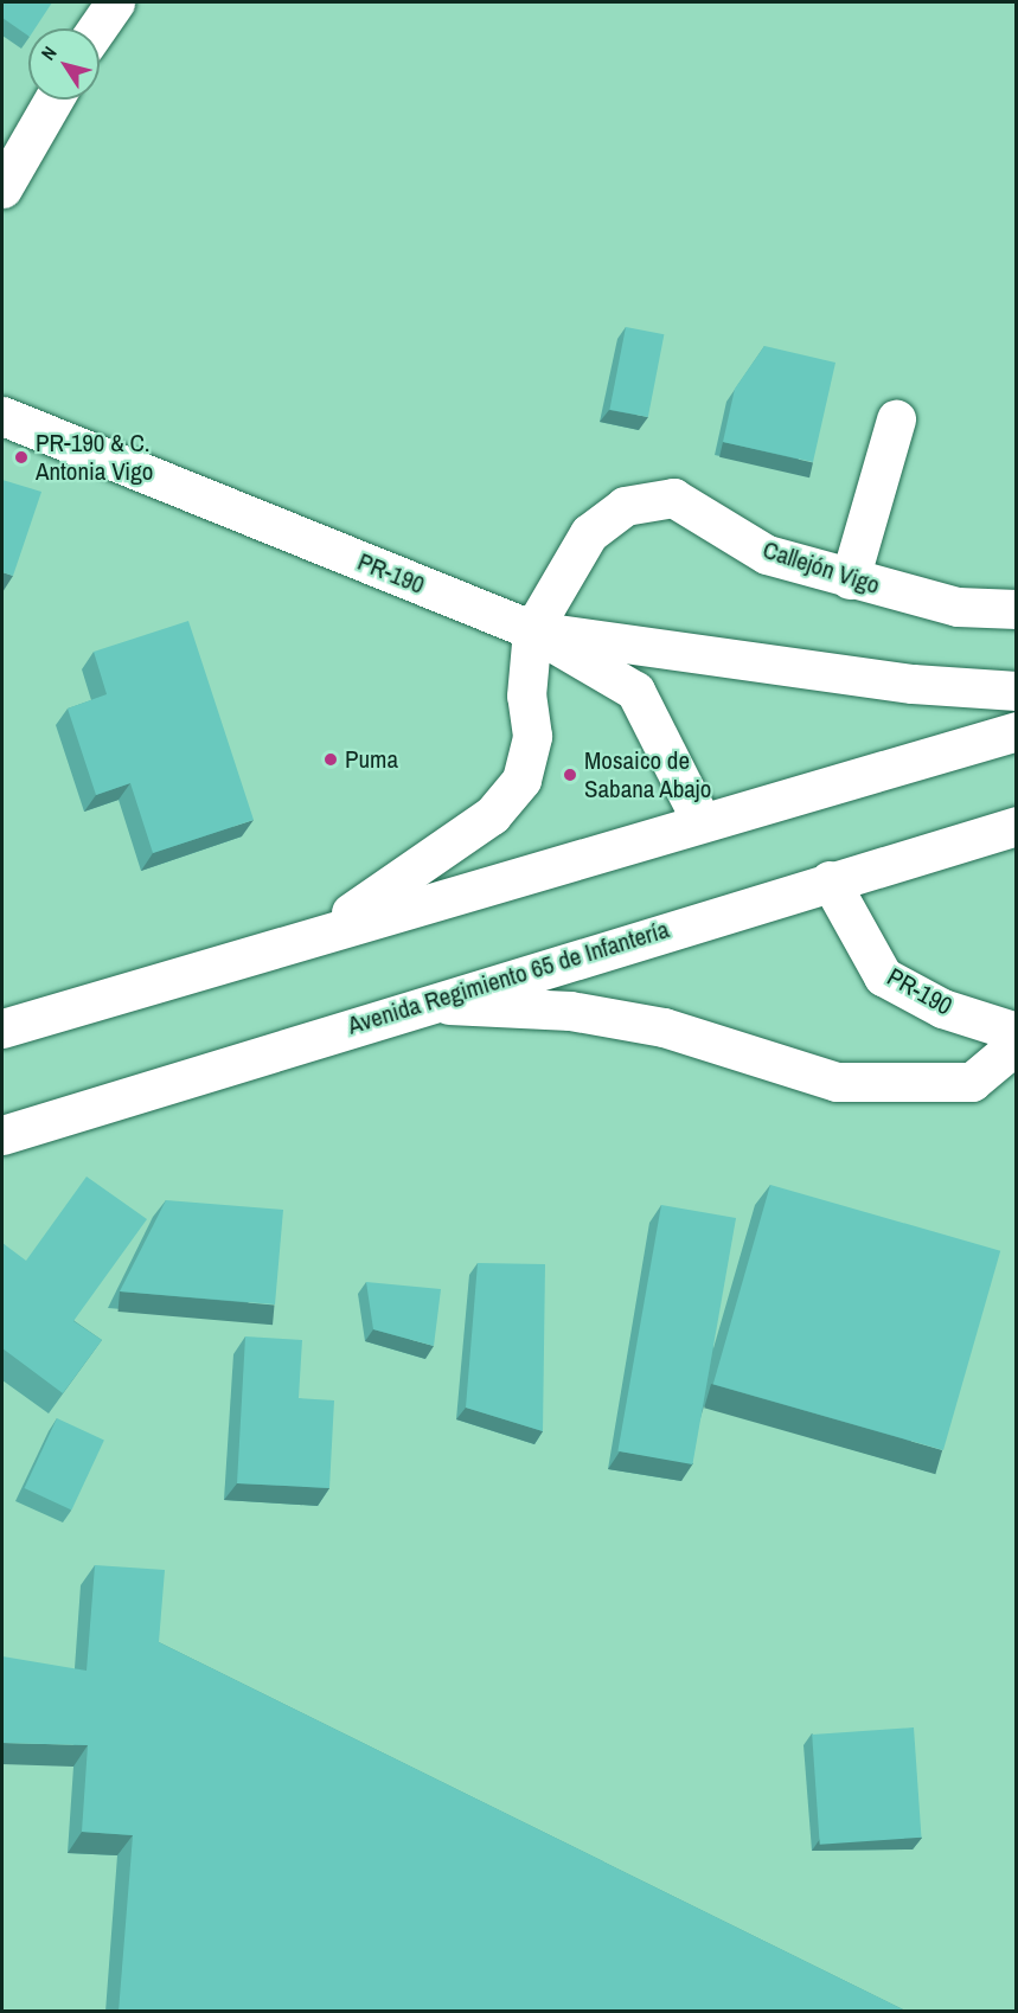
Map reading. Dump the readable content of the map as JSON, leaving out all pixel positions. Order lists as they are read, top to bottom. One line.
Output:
{"streets":{"main road":["Callejón Vigo","PR-190","Avenida Regimiento 65 de Infantería"]},"crossings":[["Callejón Vigo","PR-190"],["PR-190","Avenida Regimiento 65 de Infantería"]],"places":["PR-190 & C. Antonia Vigo","Puma","Mosaico de Sabana Abajo"],"north":"top left"}
